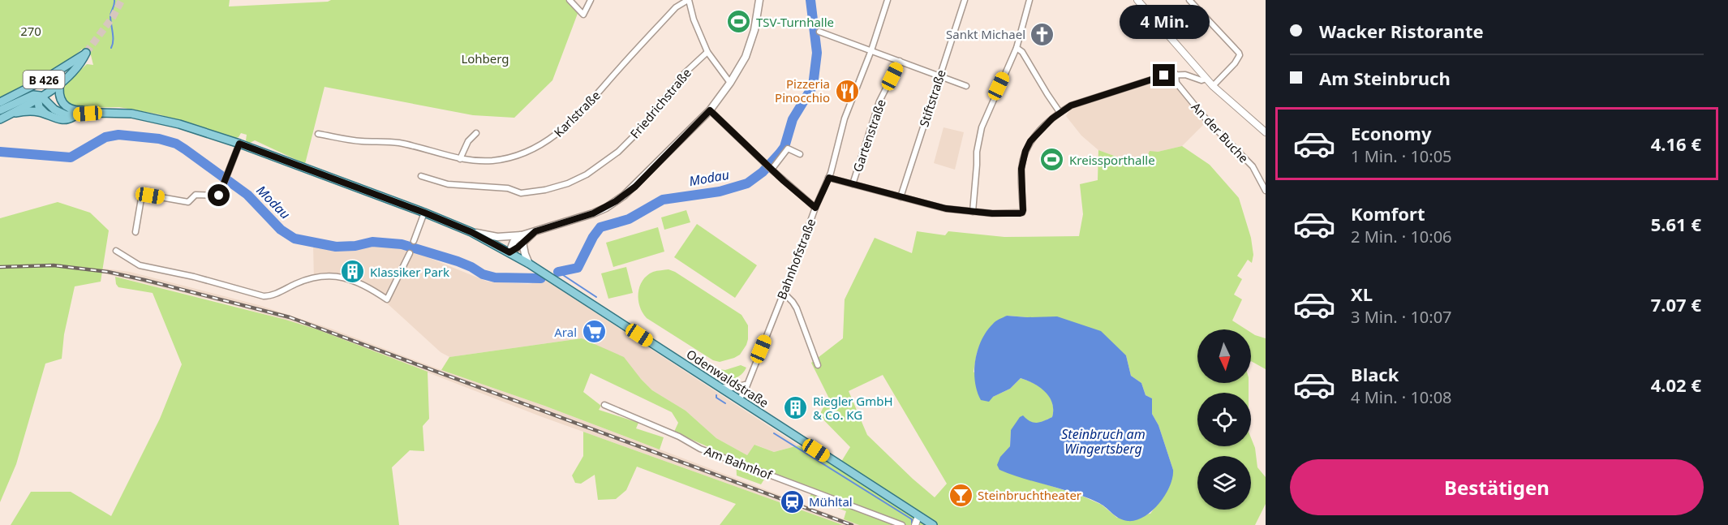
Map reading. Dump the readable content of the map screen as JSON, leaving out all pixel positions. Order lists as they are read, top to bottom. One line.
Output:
{"streets":{"main road":["B 426","Odenwaldstraße"],"street":["Stiftstraße","Friedrichstraße","Karlstraße","An der Buche","Gartenstraße","Bahnhofstraße","Am Bahnhof"]},"crossings":[["Friedrichstraße","Karlstraße"],["Bahnhofstraße","Odenwaldstraße"]],"water":["Modau","Steinbruch am Wingertsberg"],"parks":["270","Lohberg"],"places":{"sports":["TSV-Turnhalle","Kreissporthalle"],"church":["Sankt Michael"],"restaurant":["Pizzeria Pinocchio"],"building":["Klassiker Park","Riegler GmbH & Co. KG"],"supermarket":["Aral"],"bar":["Steinbruchtheater"],"station":["Mühltal"]},"north":"bottom","page":{"banner":["Wacker Ristorante","Am Steinbruch"],"bubble":"4 Min.","list":[{"name":"Economy","note":"1 Min. · 10:05","value":"4.16 €"},{"name":"Komfort","note":"2 Min. · 10:06","value":"5.61 €"},{"name":"XL","note":"3 Min. · 10:07","value":"7.07 €"},{"name":"Black","note":"4 Min. · 10:08","value":"4.02 €"}],"buttons":"Bestätigen"}}
